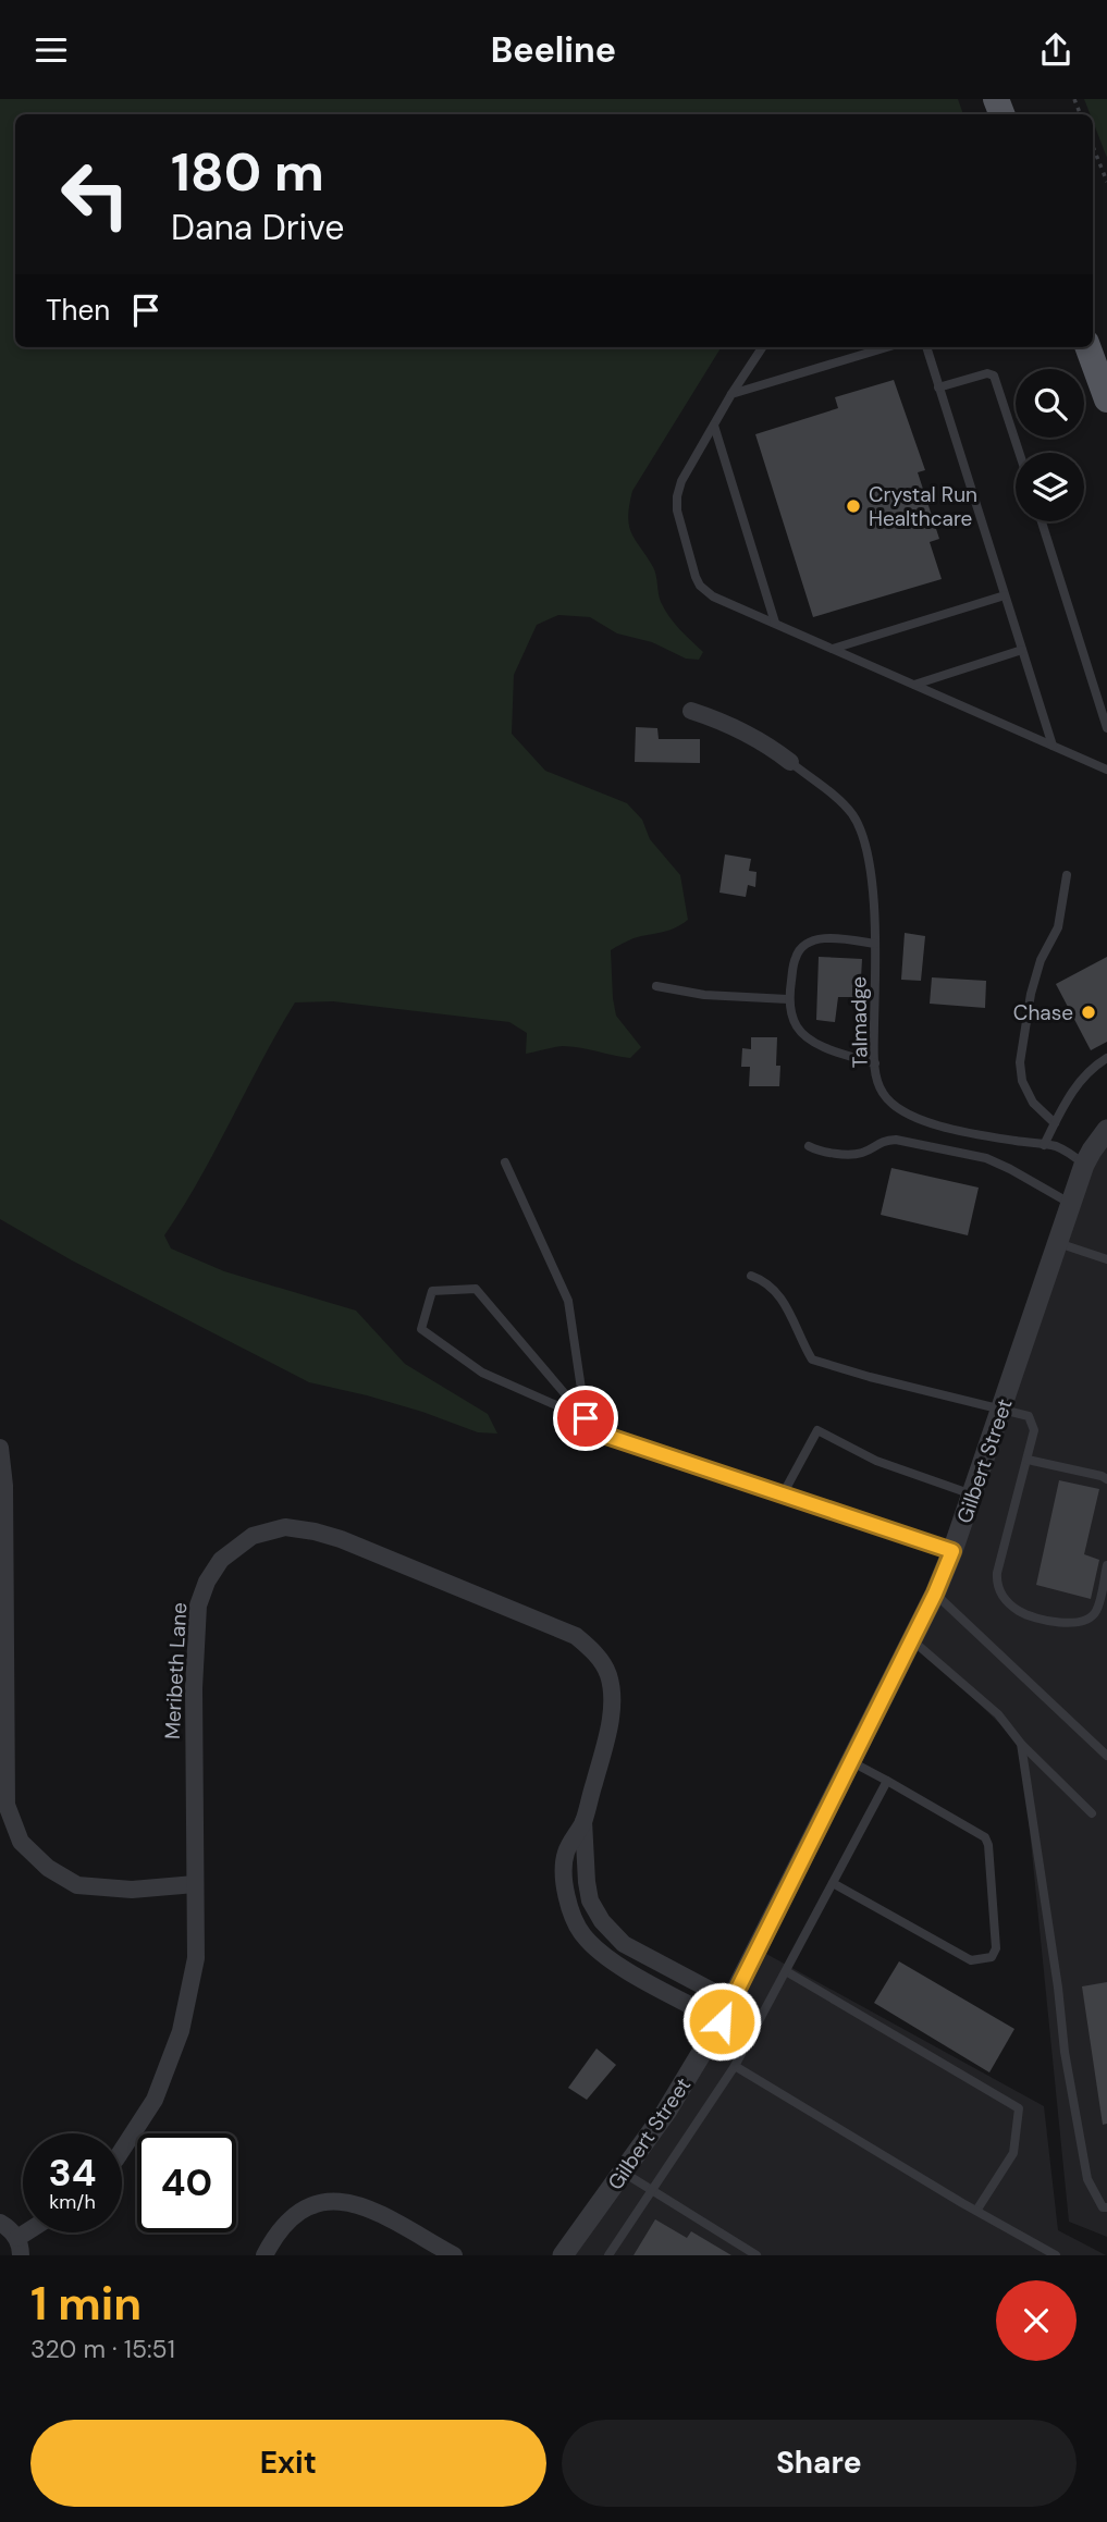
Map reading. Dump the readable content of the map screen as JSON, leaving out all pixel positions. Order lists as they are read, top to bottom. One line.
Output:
{"streets":{"street":["Gilbert Street","Meribeth Lane"],"lane":["Talmadge"]},"crossings":[["Talmadge","Gilbert Street"],["Gilbert Street","Meribeth Lane"]],"places":["Crystal Run Healthcare","Chase"],"page":{"header":"Beeline","turn":["180 m","Dana Drive"],"then":"Then","speed":"34 km/h","limit":"40","heading":["1 min","320 m · 15:51"],"buttons":["Exit","Share"]}}
